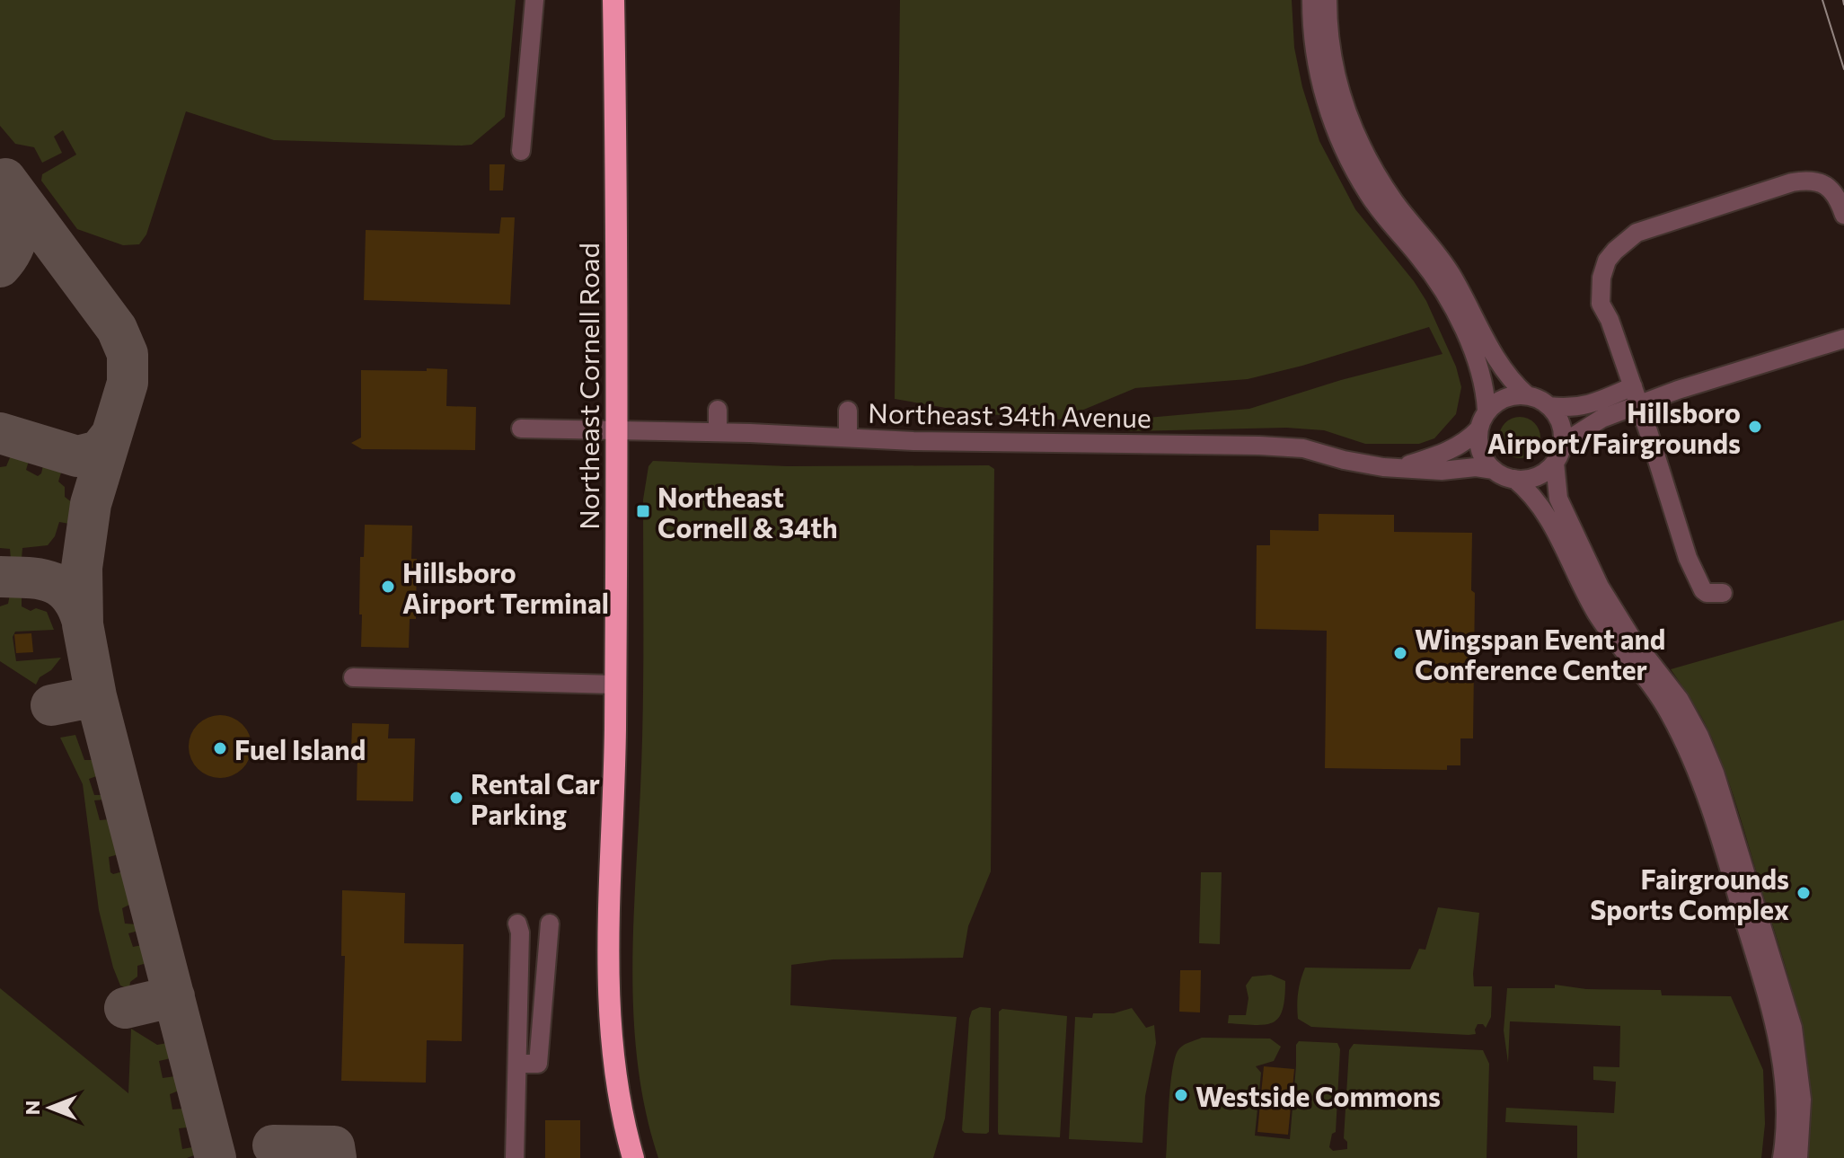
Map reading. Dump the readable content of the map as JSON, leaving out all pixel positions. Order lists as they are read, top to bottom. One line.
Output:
{"streets":{"highway":["Northeast Cornell Road"],"street":["Northeast 34th Avenue"]},"crossings":[["Northeast Cornell Road","Northeast 34th Avenue"]],"places":{"other":["Hillsboro Airport/Fairgrounds","Hillsboro Airport Terminal","Wingspan Event and Conference Center","Fuel Island","Rental Car Parking","Fairgrounds Sports Complex","Westside Commons"],"transit":["Northeast Cornell & 34th"]},"north":"left"}
